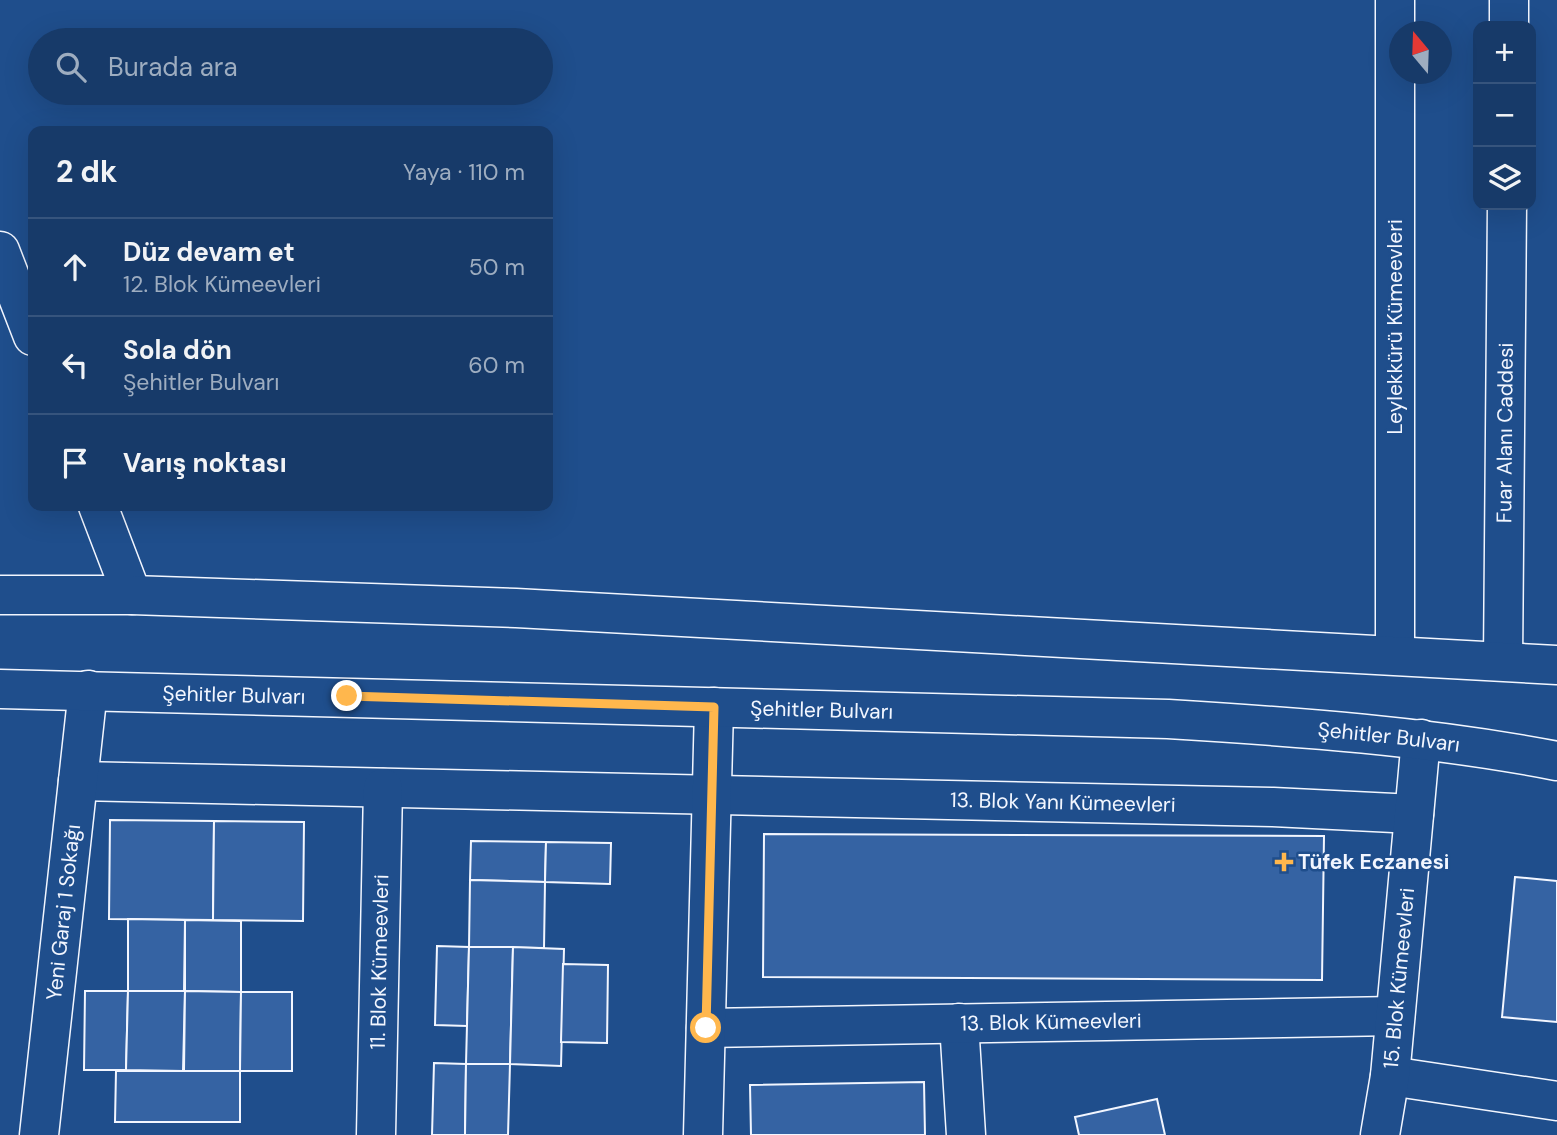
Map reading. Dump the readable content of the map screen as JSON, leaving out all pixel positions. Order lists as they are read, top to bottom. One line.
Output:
{"streets":{"street":["Leylekkürü Kümeevleri","Fuar Alanı Caddesi","Şehitler Bulvarı","13. Blok Yanı Kümeevleri","Yeni Garaj 1 Sokağı","11. Blok Kümeevleri","15. Blok Kümeevleri","13. Blok Kümeevleri"]},"crossings":[["Şehitler Bulvarı","Yeni Garaj 1 Sokağı"],["Şehitler Bulvarı","15. Blok Kümeevleri"],["13. Blok Yanı Kümeevleri","15. Blok Kümeevleri"],["15. Blok Kümeevleri","13. Blok Kümeevleri"]],"places":{"health":["Tüfek Eczanesi"]},"north":"top","page":{"map_buttons":["+","−"],"search":"Burada ara","heading":["2 dk","Yaya · 110 m"],"list":[["Düz devam et","12. Blok Kümeevleri","50 m"],["Sola dön","Şehitler Bulvarı","60 m"],"Varış noktası"]}}
